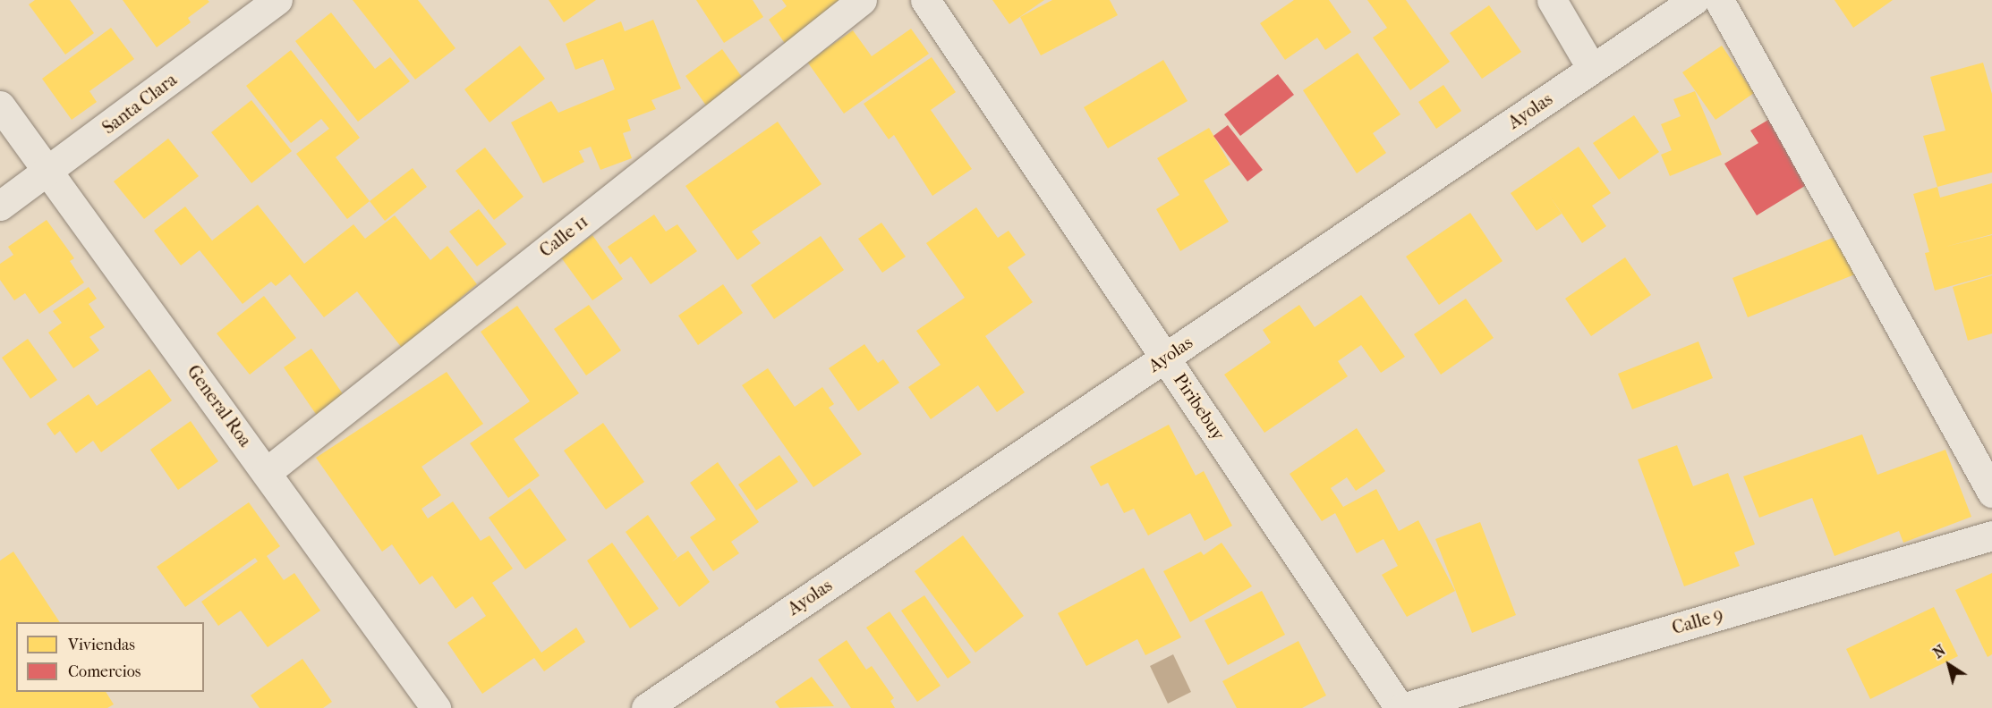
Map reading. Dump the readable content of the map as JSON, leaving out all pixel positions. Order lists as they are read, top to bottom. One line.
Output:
{"streets":{"street":["Santa Clara","Ayolas","Calle 11","General Roa","Piribebuy","Calle 9"]},"crossings":[["Santa Clara","General Roa"],["Ayolas","Piribebuy"],["Calle 11","General Roa"],["Piribebuy","Calle 9"]],"legend":["Viviendas","Comercios"],"north":"top left"}
